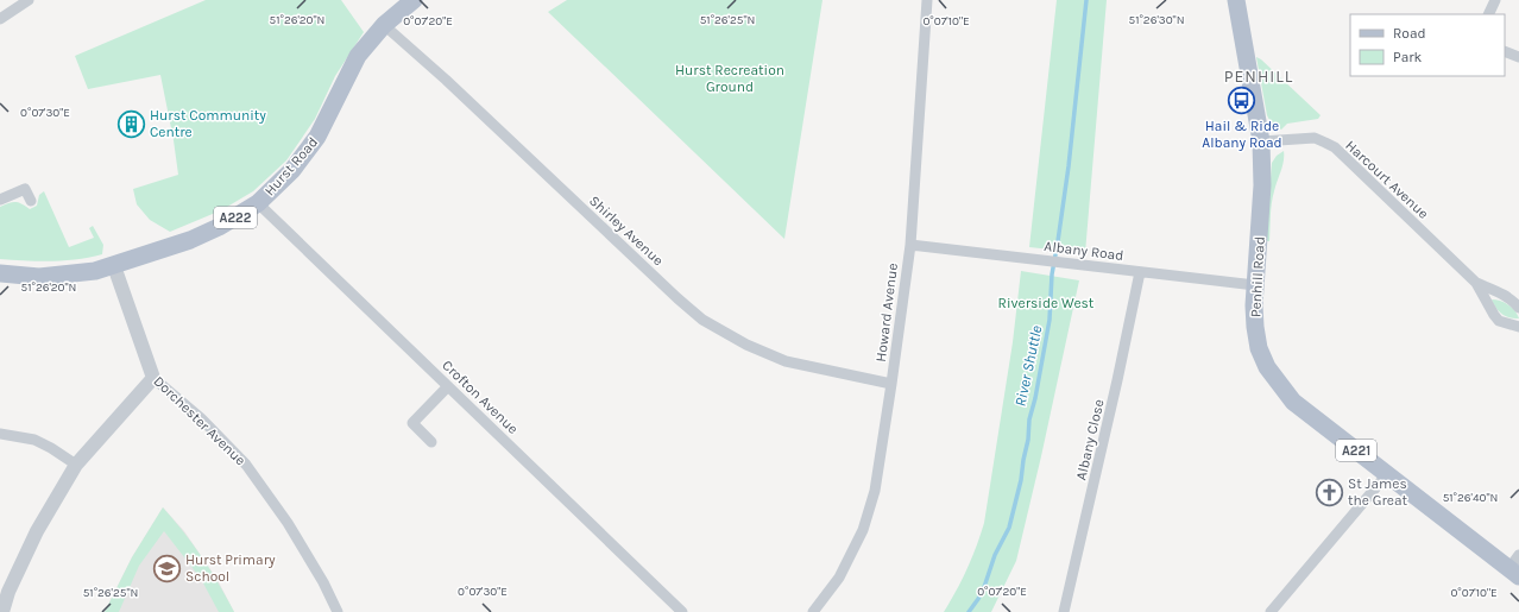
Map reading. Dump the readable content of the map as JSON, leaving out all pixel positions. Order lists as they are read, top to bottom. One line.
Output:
{"streets":{"main road":["Hurst Road","A222","Penhill Road","A221"],"street":["Harcourt Avenue","Shirley Avenue","Albany Road","Howard Avenue","Crofton Avenue","Dorchester Avenue","Albany Close"]},"crossings":[["Hurst Road","Shirley Avenue"],["Hurst Road","Crofton Avenue"],["Hurst Road","Dorchester Avenue"],["Harcourt Avenue","Penhill Road"],["Shirley Avenue","Howard Avenue"],["Albany Road","Penhill Road"],["Albany Road","Howard Avenue"],["Albany Road","Albany Close"]],"districts":["PENHILL"],"water":["River Shuttle"],"parks":["Hurst Recreation Ground","Riverside West"],"places":{"bus stop":["Hail & Ride Albany Road"],"building":["Hurst Community Centre"],"church":["St James the Great"],"school or university":["Hurst Primary School"]},"legend":["Road","Park"],"coordinates":["51°26'20\"N","51°26'25\"N","51°26'30\"N","0°07'20\"E","0°07'10\"E","0°07'30\"E","51°26'40\"N"]}
